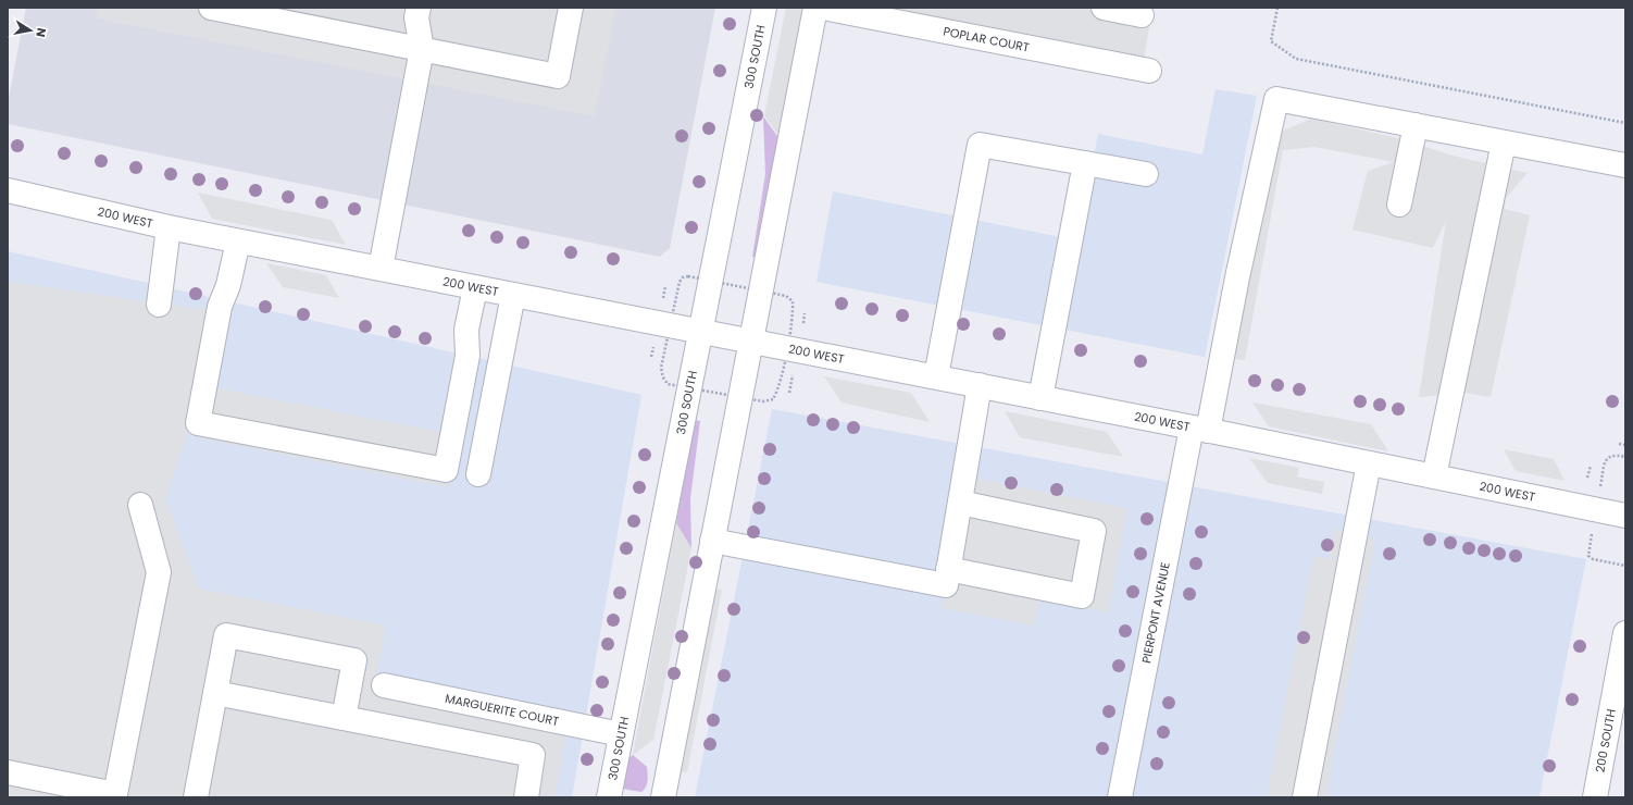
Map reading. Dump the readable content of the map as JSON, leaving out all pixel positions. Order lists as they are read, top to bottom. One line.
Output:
{"streets":{"street":["POPLAR COURT","300 SOUTH","200 WEST","PIERPONT AVENUE","MARGUERITE COURT","200 SOUTH"]},"crossings":[["300 SOUTH","200 WEST"],["300 SOUTH","MARGUERITE COURT"],["200 WEST","PIERPONT AVENUE"]],"north":"right"}
